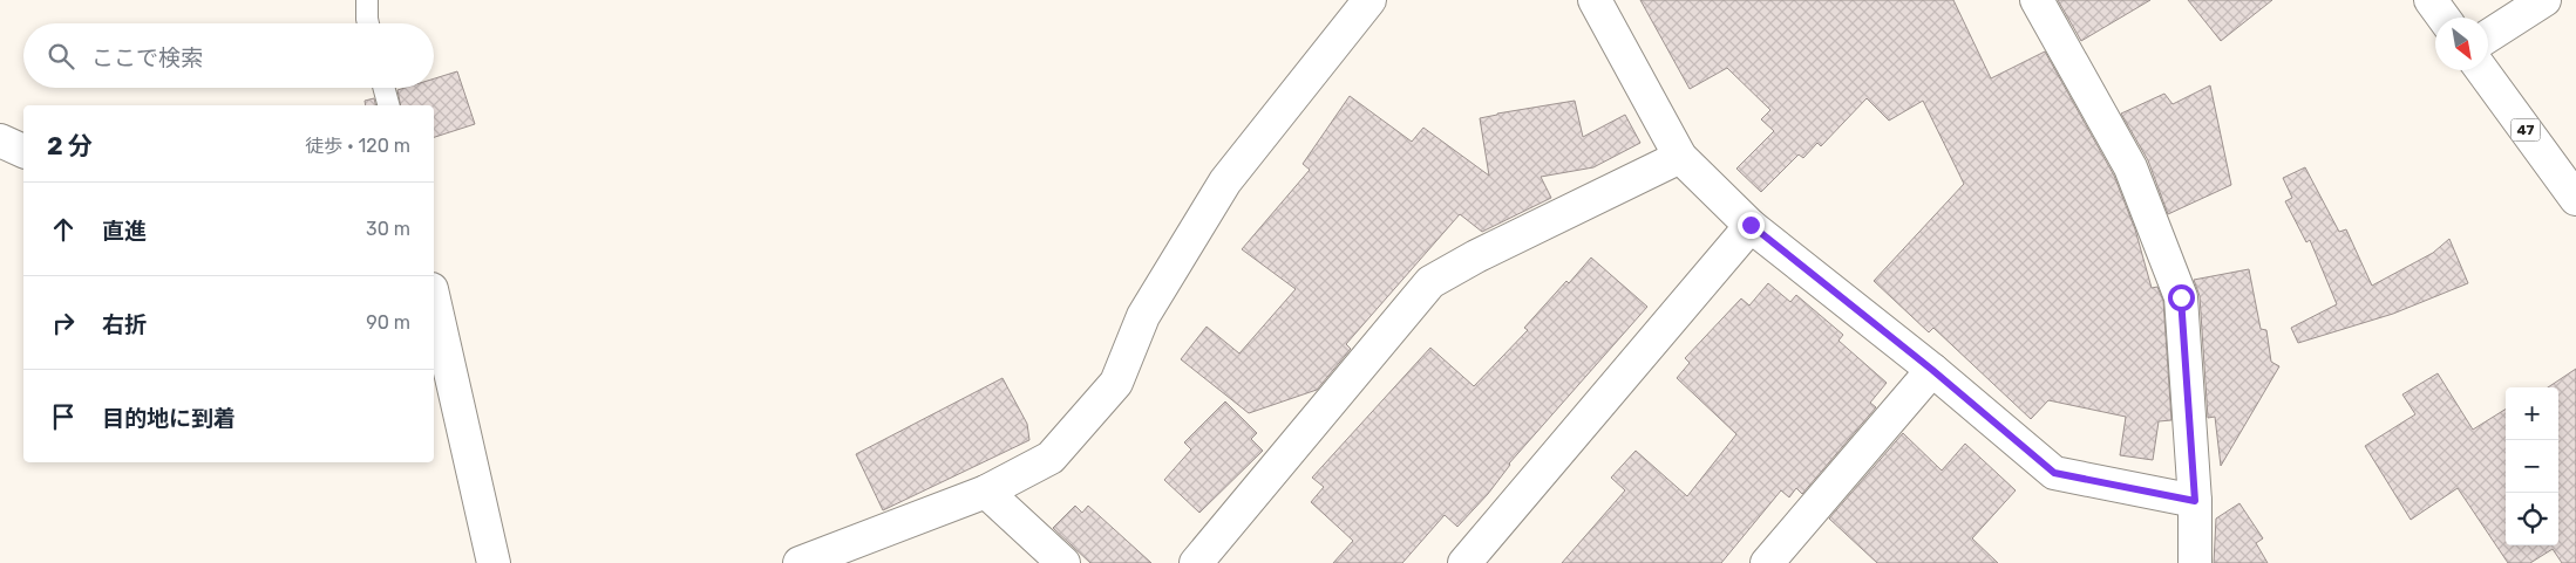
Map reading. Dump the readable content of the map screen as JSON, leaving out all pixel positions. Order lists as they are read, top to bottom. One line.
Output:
{"streets":{"street":["47"]},"north":"bottom right","page":{"search":"ここで検索","heading":["2 分","徒歩 · 120 m"],"list":[["直進","30 m"],["右折","90 m"],"目的地に到着"],"map_buttons":["+","−"]}}
